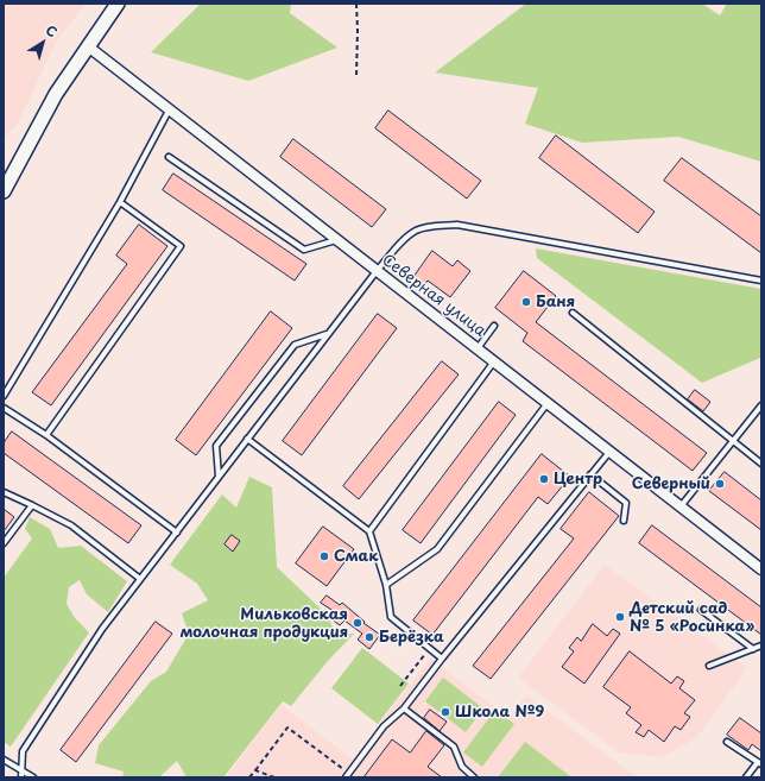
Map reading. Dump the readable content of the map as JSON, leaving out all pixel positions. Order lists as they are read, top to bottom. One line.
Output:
{"streets":{"street":["Северная улица"]},"places":["Баня","Центр","Северный","Смак","Детский сад № 5 «Росинка»","Мильковская молочная продукция","Берёзка","Школа №9"],"north":"top right"}
